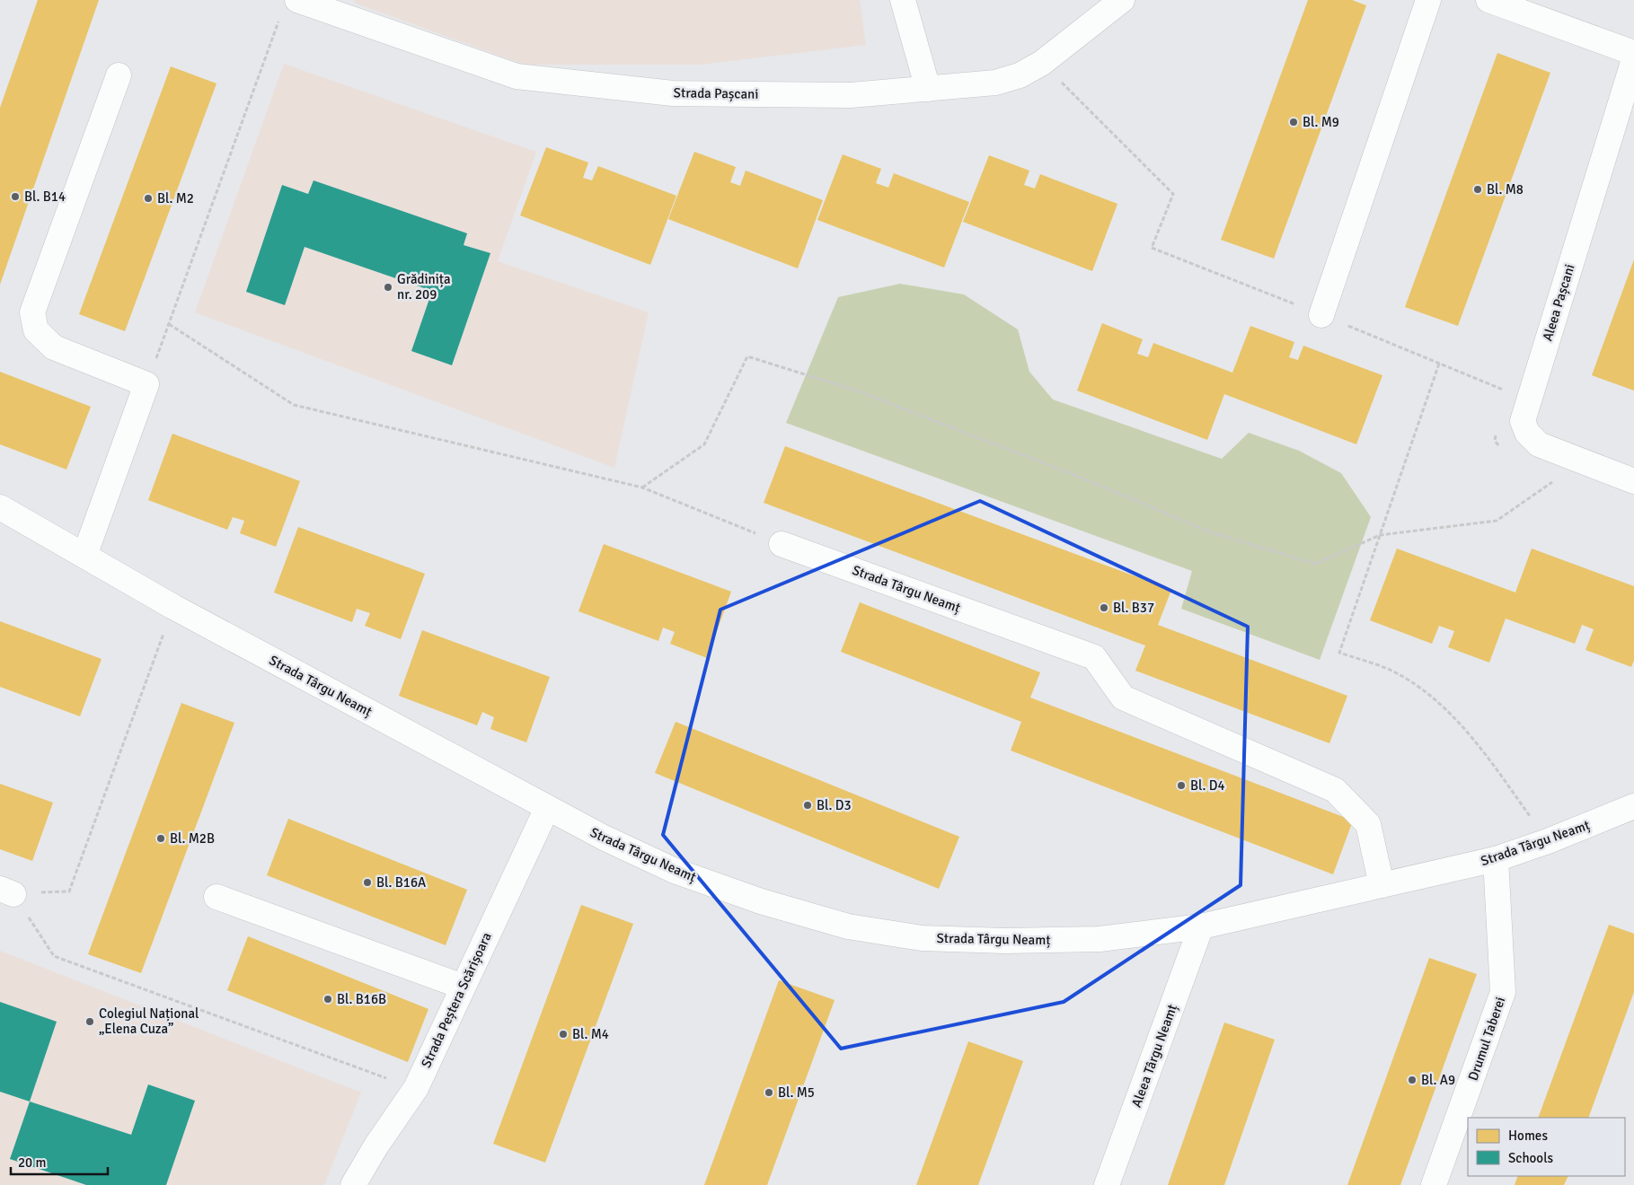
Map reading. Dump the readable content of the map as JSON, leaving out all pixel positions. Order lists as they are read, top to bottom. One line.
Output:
{"streets":{"street":["Strada Pașcani","Aleea Pașcani","Strada Târgu Neamț","Strada Peștera Scărișoara","Drumul Taberei","Aleea Târgu Neamț"]},"crossings":[["Strada Târgu Neamț","Strada Peștera Scărișoara"],["Strada Târgu Neamț","Drumul Taberei"],["Strada Târgu Neamț","Aleea Târgu Neamț"]],"places":["Bl. M9","Bl. M8","Bl. B14","Bl. M2","Grădinița nr. 209","Bl. B37","Bl. D4","Bl. D3","Bl. M2B","Bl. B16A","Bl. B16B","Colegiul Național „Elena Cuza”","Bl. M4","Bl. A9","Bl. M5"],"legend":["Homes","Schools"],"scale_bar":"20 m"}
